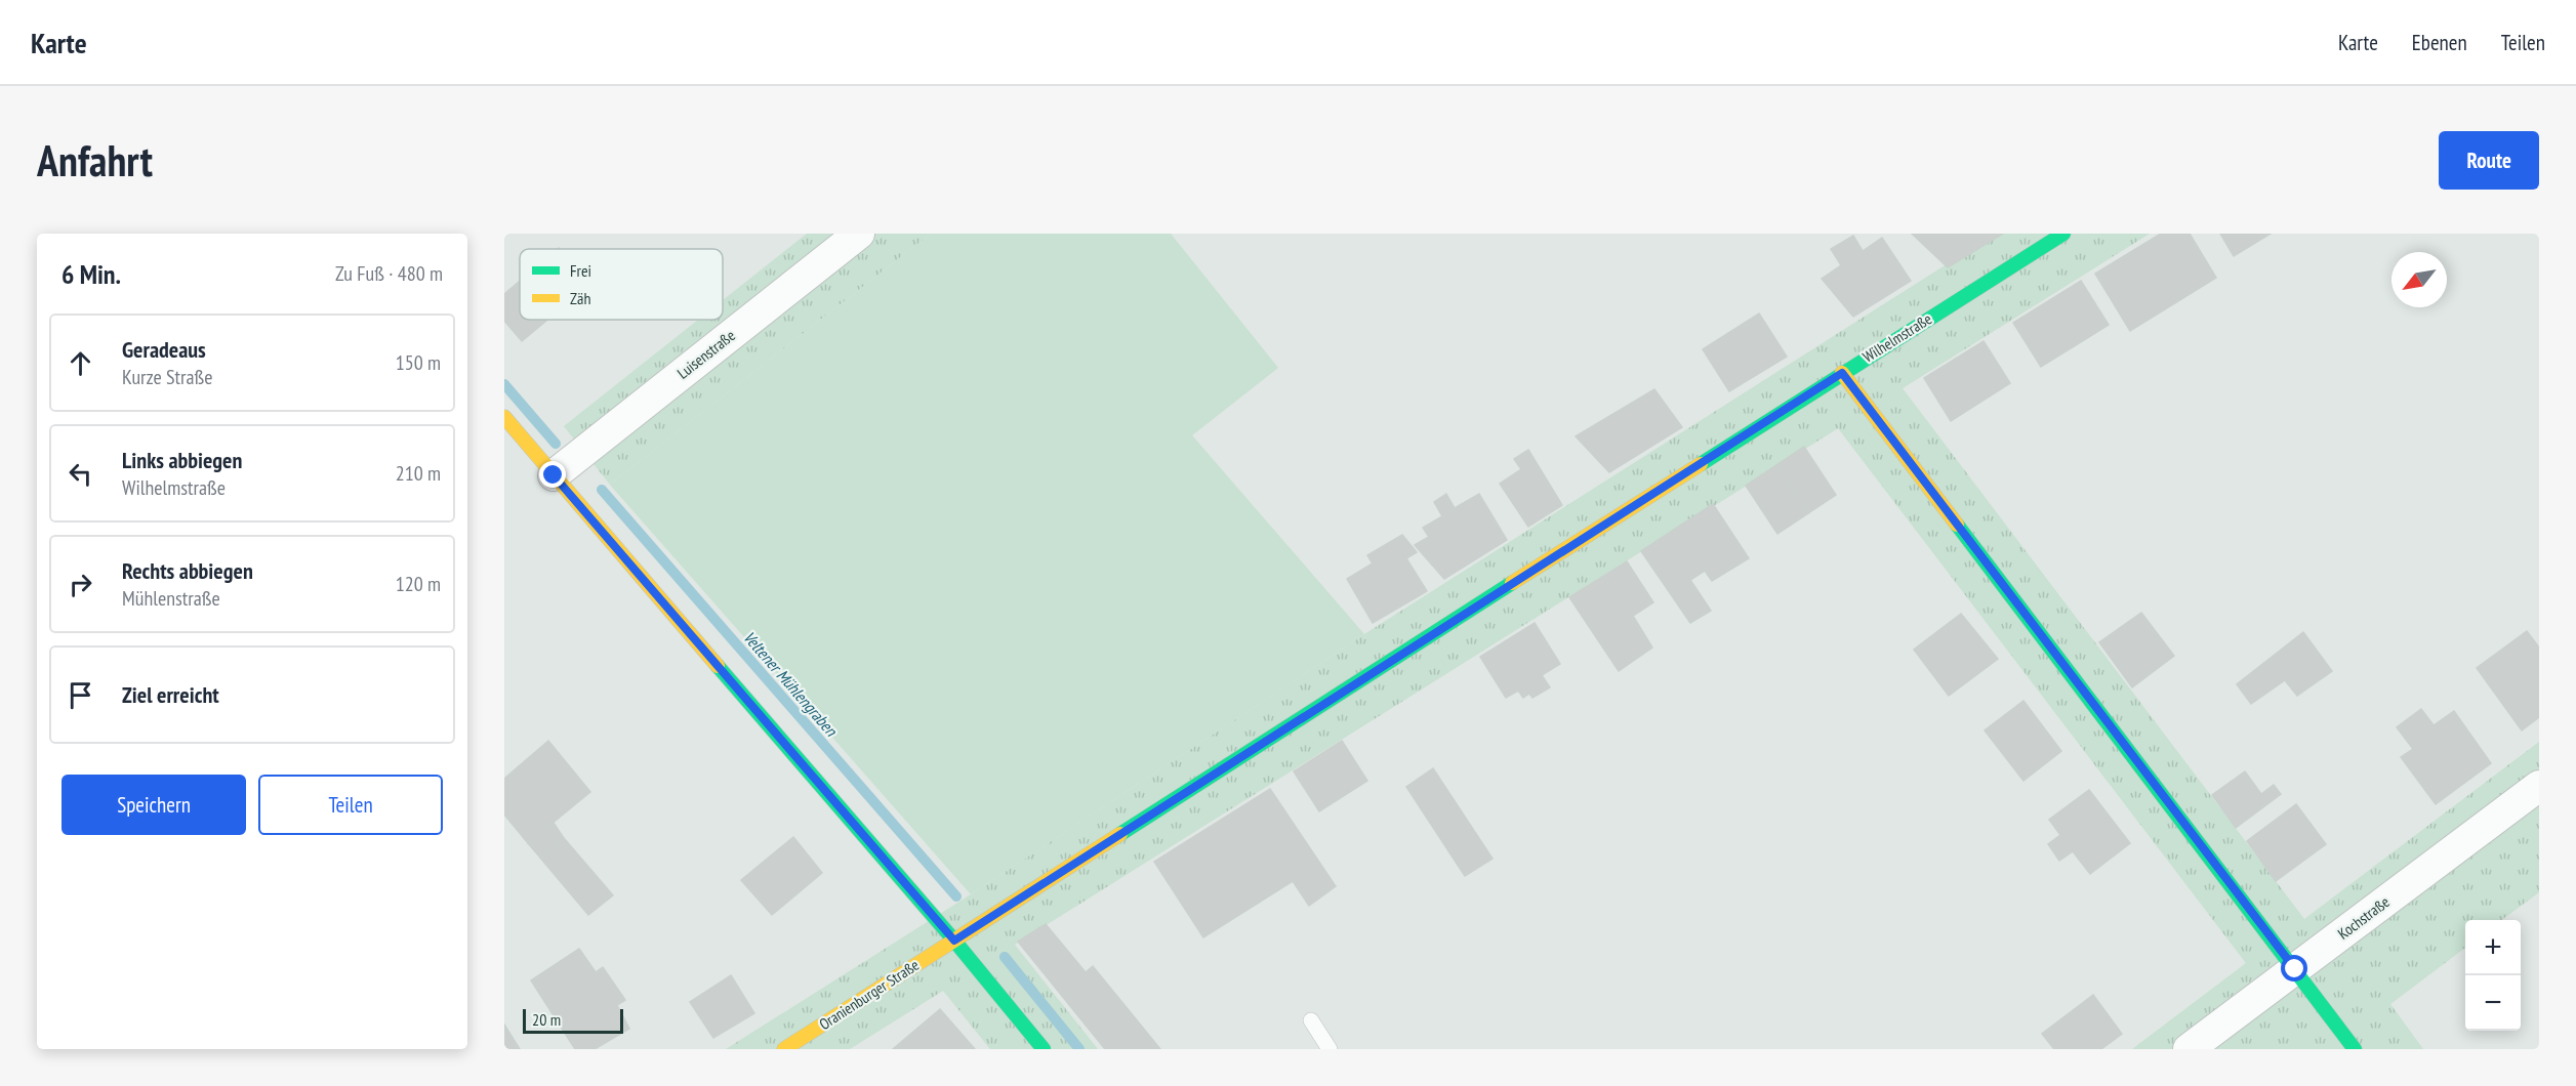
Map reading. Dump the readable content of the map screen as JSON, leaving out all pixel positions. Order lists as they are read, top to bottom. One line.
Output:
{"streets":{"street":["Wilhelmstraße","Luisenstraße","Kochstraße","Oranienburger Straße"]},"crossings":[["Wilhelmstraße","Oranienburger Straße"]],"water":["Veltener Mühlengraben"],"legend":["Frei","Zäh"],"scale_bar":"20 m","north":"bottom left","page":{"header":"Karte","nav":["Karte","Ebenen","Teilen"],"buttons":["Route",["Speichern","Teilen"]],"title":"Anfahrt","heading":["6 Min.","Zu Fuß · 480 m"],"list":[["Geradeaus","Kurze Straße","150 m"],["Links abbiegen","Wilhelmstraße","210 m"],["Rechts abbiegen","Mühlenstraße","120 m"],"Ziel erreicht"],"map_buttons":["+","−"],"scale":"20 m"}}
